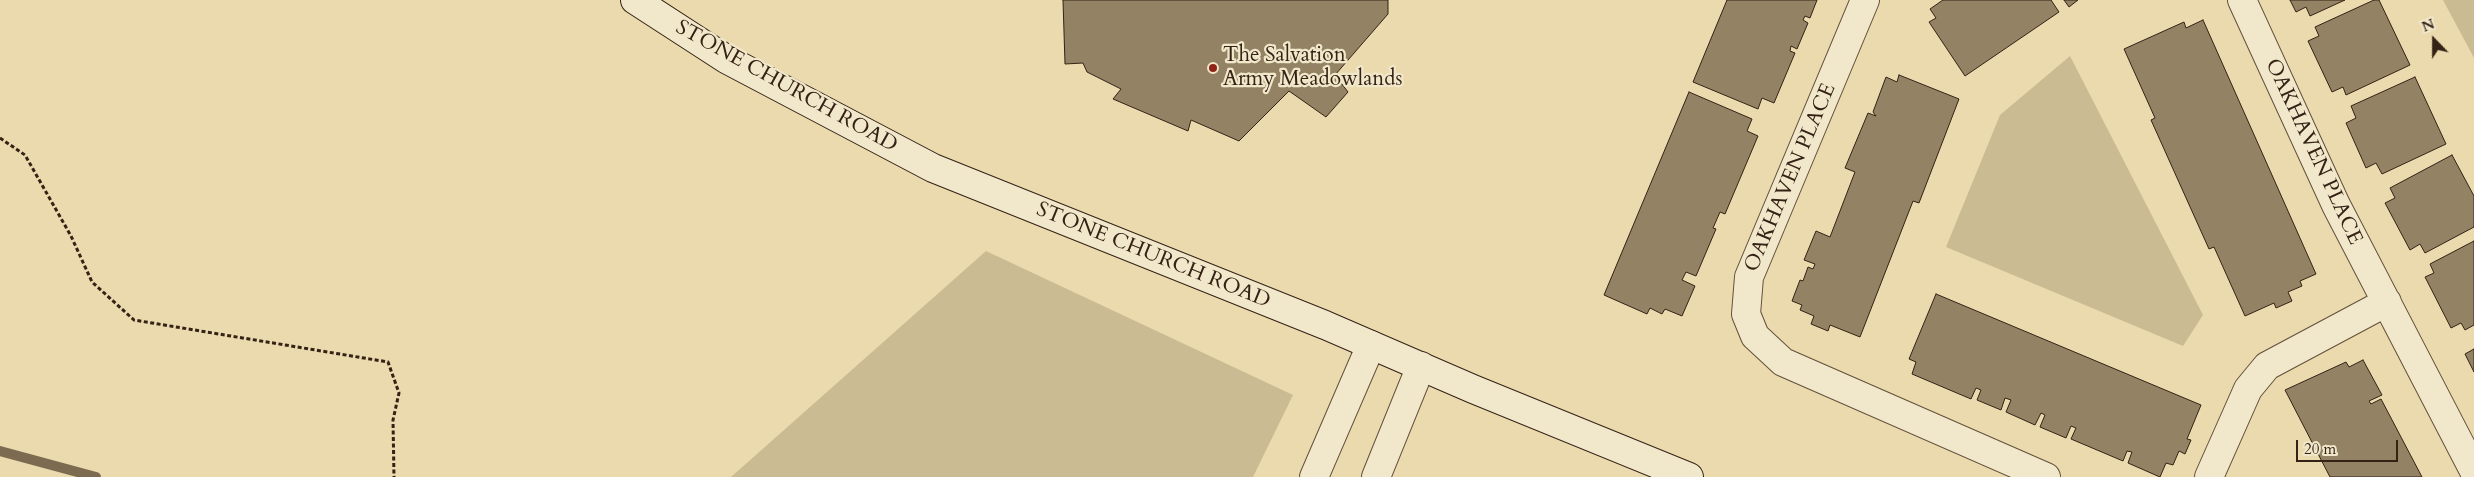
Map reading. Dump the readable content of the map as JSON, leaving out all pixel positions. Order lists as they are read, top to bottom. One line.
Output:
{"streets":{"street":["STONE CHURCH ROAD","OAKHAVEN PLACE"]},"places":["The Salvation Army Meadowlands"],"scale_bar":"20 m","north":"top"}
